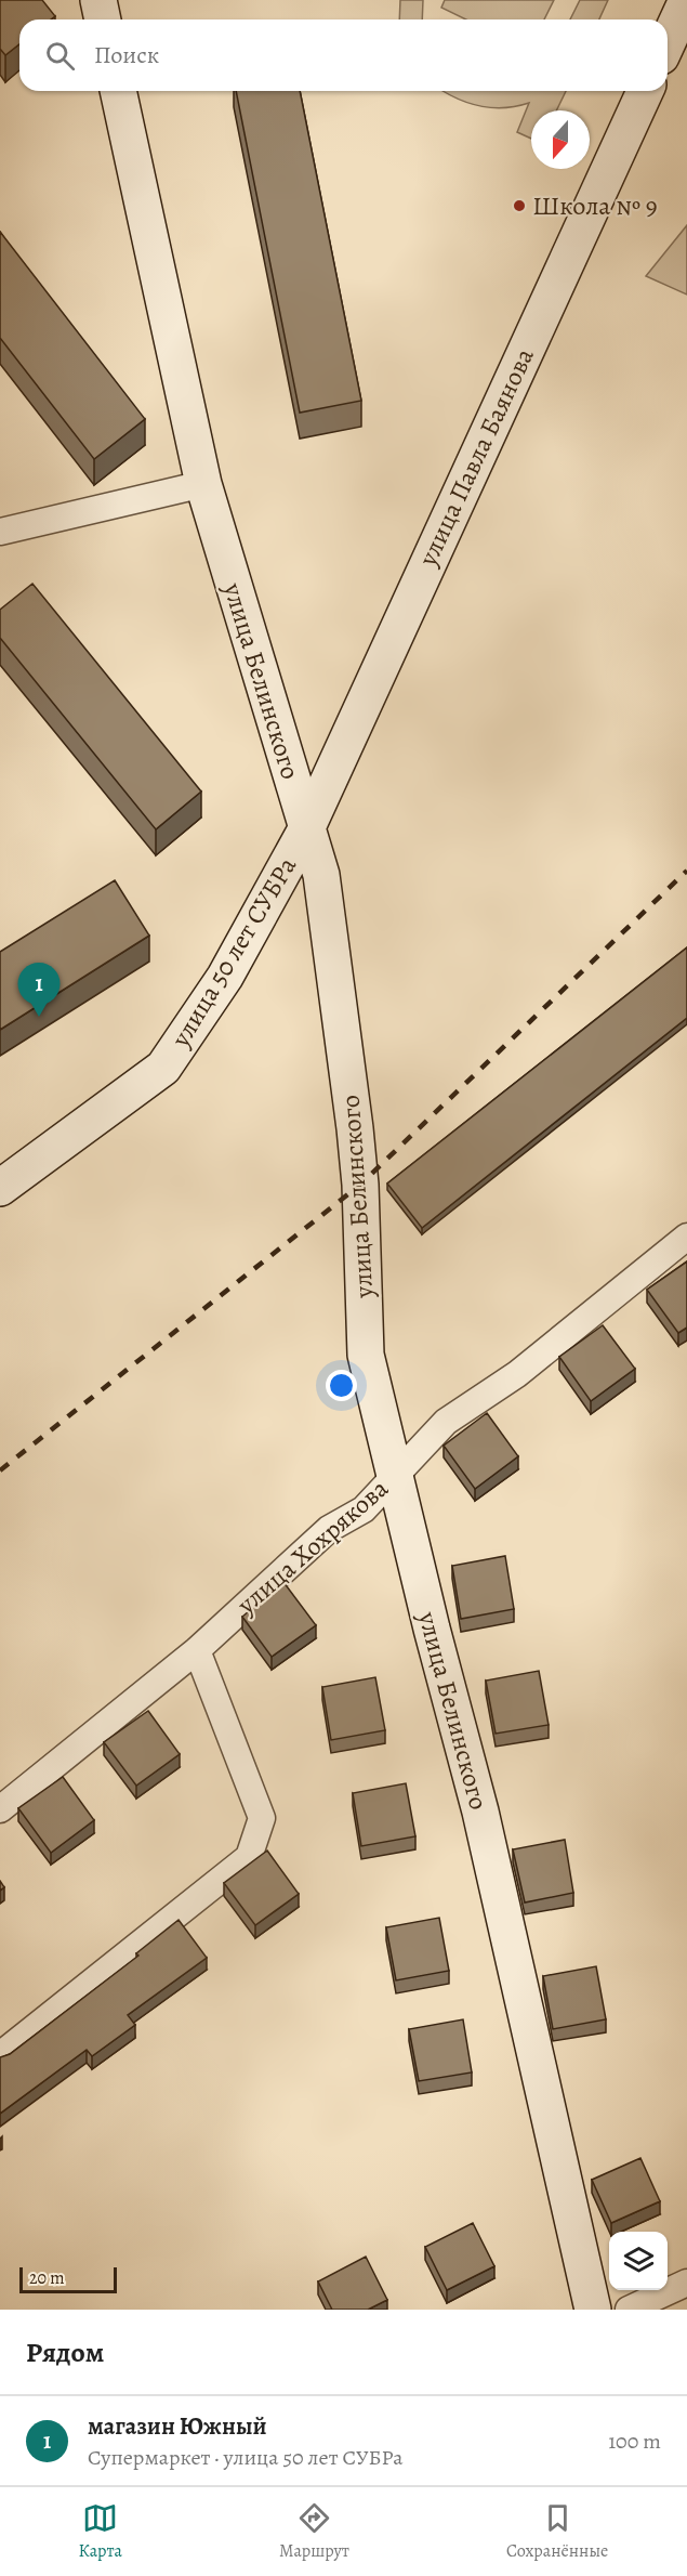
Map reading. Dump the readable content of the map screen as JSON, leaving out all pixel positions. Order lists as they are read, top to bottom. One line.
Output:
{"streets":{"street":["улица Павла Баянова","улица Белинского","улица 50 лет СУБРа","улица Хохрякова"]},"crossings":[["улица Павла Баянова","улица Белинского"],["улица Павла Баянова","улица 50 лет СУБРа"],["улица Белинского","улица 50 лет СУБРа"],["улица Белинского","улица Хохрякова"]],"places":["Школа № 9"],"scale_bar":"20 m","north":"bottom","page":{"search":"Поиск","pins":"1","scale":"20 m","heading":"Рядом","list":[{"mark":"1","name":"магазин Южный","note":"Супермаркет · улица 50 лет СУБРа","value":"100 m"}],"nav":["Карта","Маршрут","Сохранённые"]}}
